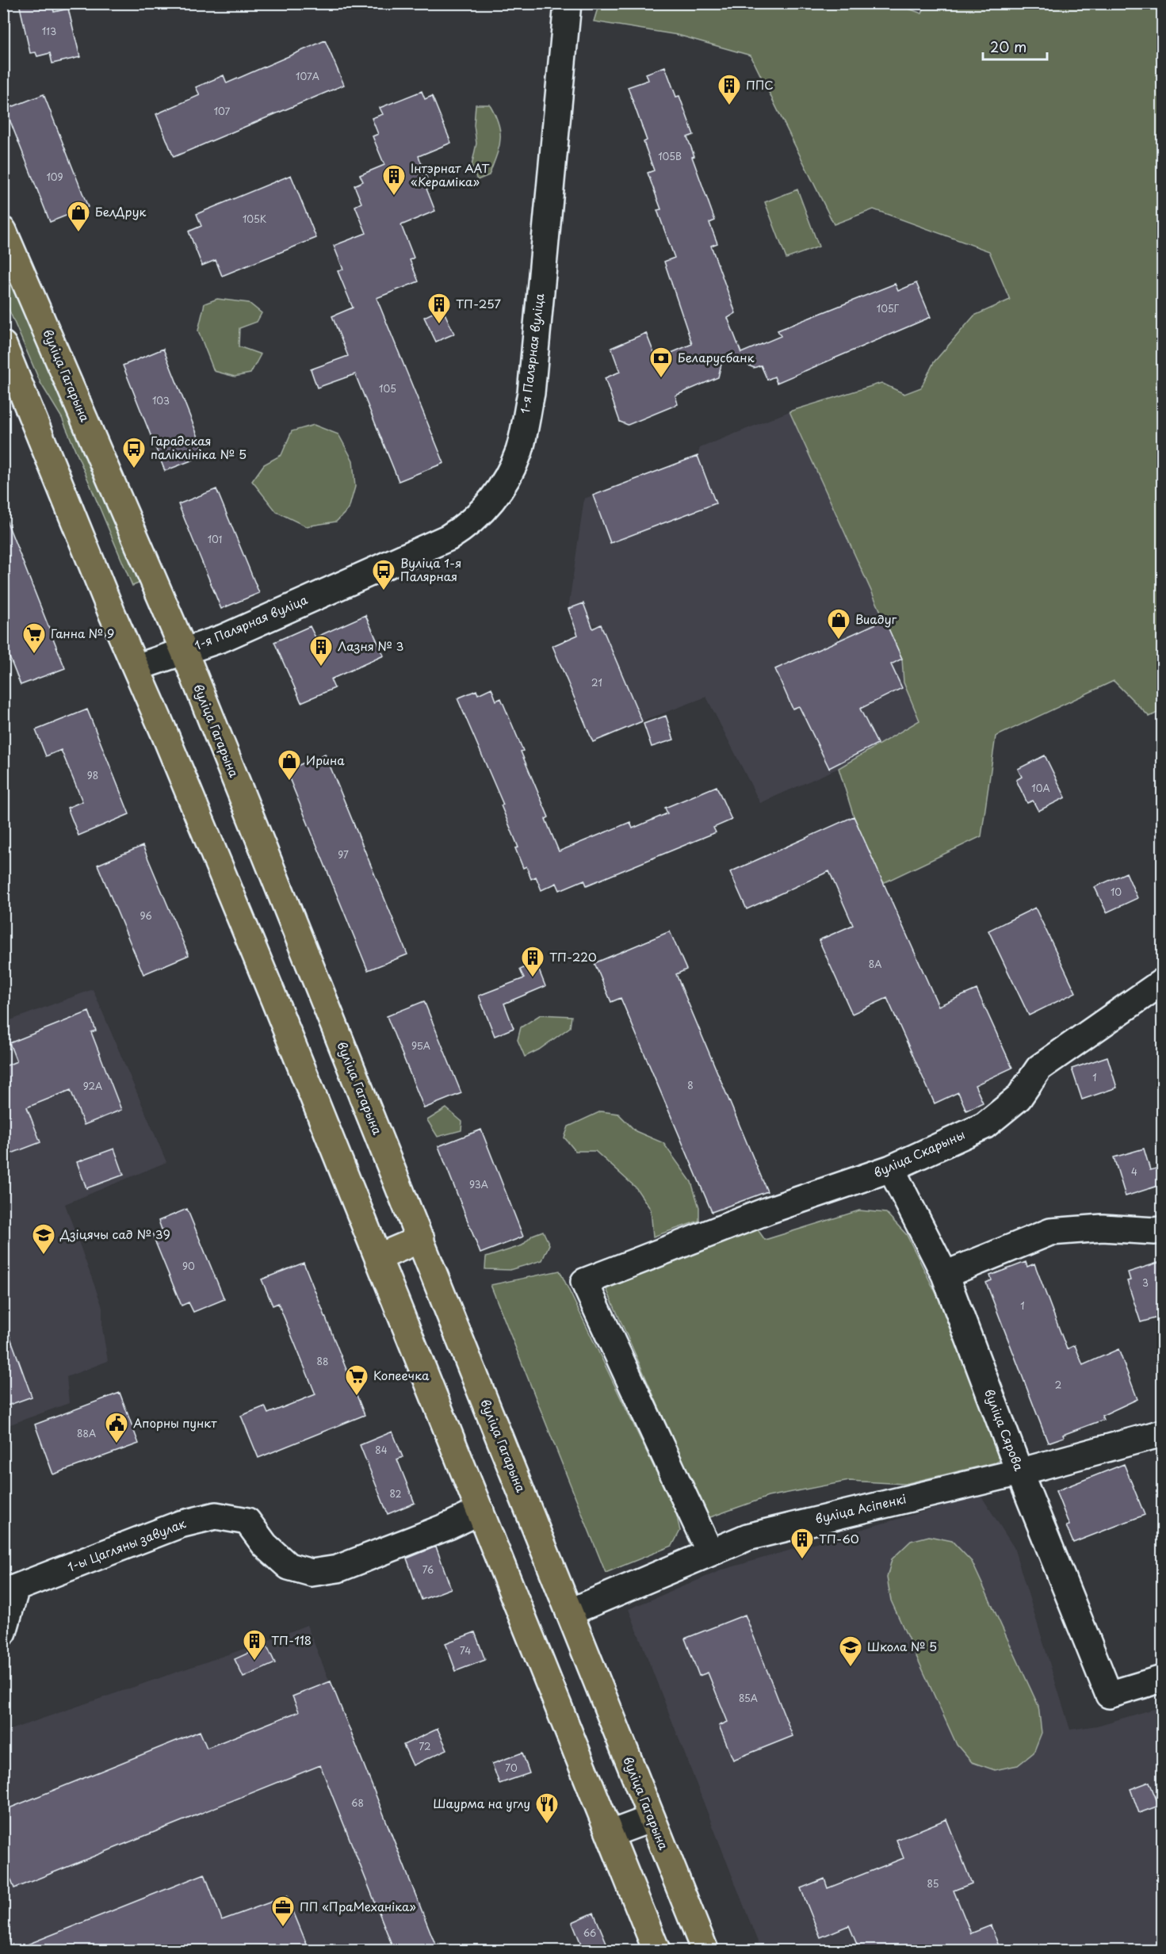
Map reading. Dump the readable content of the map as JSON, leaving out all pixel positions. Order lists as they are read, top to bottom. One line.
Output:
{"streets":{"main road":["вуліца Гагарына"],"street":["1-я Палярная вуліца","вуліца Скарыны","вуліца Сярова","вуліца Асіпенкі","1-ы Цагляны завулак"]},"crossings":[["1-я Палярная вуліца","вуліца Гагарына"],["вуліца Гагарына","вуліца Асіпенкі"],["вуліца Скарыны","вуліца Сярова"],["вуліца Скарыны","вуліца Асіпенкі"],["вуліца Сярова","вуліца Асіпенкі"]],"places":{"building":["ППС","Інтэрнат ААТ «Кераміка»","ТП-257","Лазня № 3","ТП-220","ТП-60","ТП-118"],"shop":["БелДрук","Виадуг","Ирина"],"bank":["Беларусбанк"],"bus stop":["Гарадская паліклініка № 5","Вуліца 1-я Палярная"],"supermarket":["Ганна № 9","Копеечка"],"school or university":["Дзіцячы сад № 39","Школа № 5"],"public building":["Апорны пункт"],"restaurant":["Шаурма на углу"],"office":["ПП «ПраМеханіка»"]},"house_numbers":["113","107А","107","105В","109","105К","105Г","105","103","101","21","98","10А","97","10","96","8А","95А","1","8","92А","4","93А","90","3","1","88","2","88А","84","82","76","74","85А","72","70","68","85","66"],"scale_bar":"20 m"}
